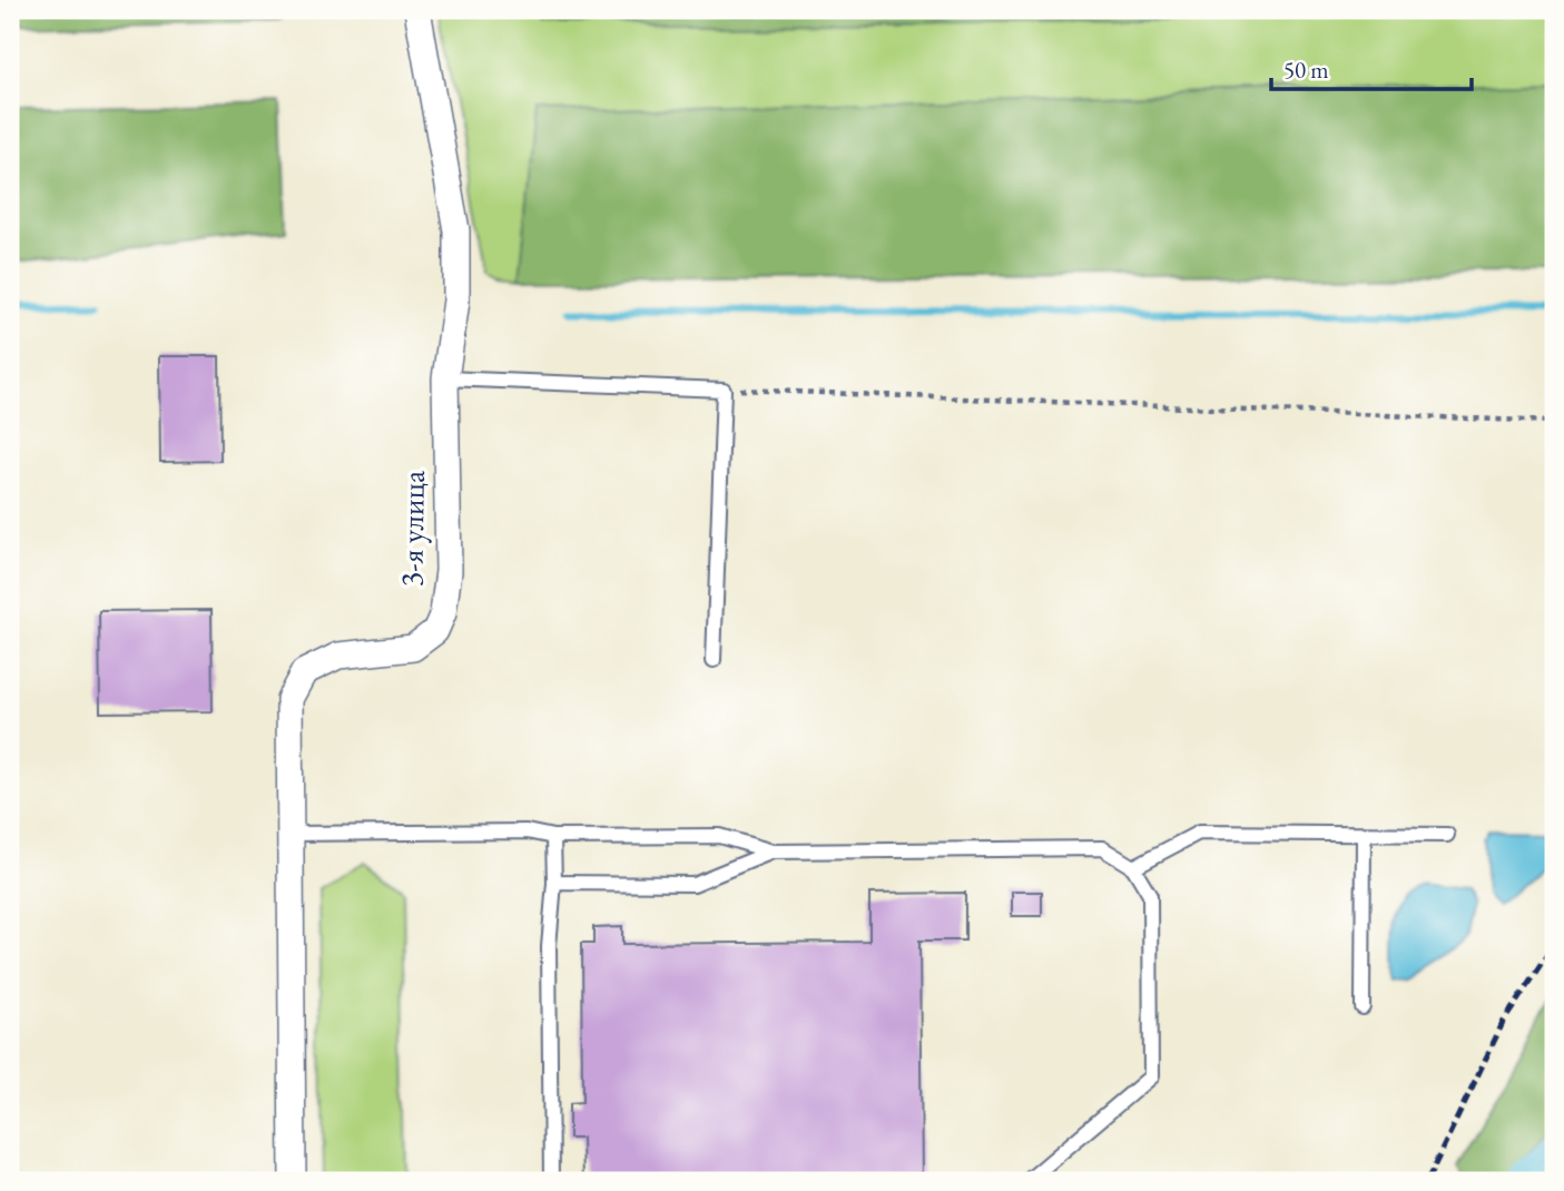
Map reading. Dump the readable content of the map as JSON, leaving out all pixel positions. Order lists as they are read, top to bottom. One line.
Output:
{"streets":{"street":["3-я улица"]},"scale_bar":"50 m"}
